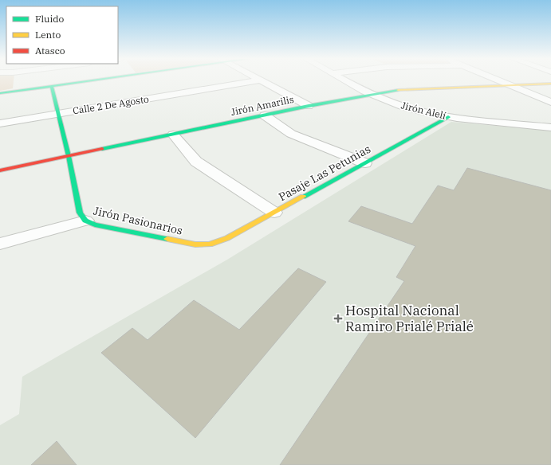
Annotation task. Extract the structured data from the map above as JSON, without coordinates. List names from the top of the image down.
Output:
{
  "streets": {
    "street": [
      "Calle 2 De Agosto",
      "Jirón Amarilis",
      "Jirón Alelí",
      "Pasaje Las Petunias",
      "Jirón Pasionarios"
    ]
  },
  "crossings": [
    ["Calle 2 De Agosto", "Jirón Pasionarios"],
    ["Jirón Amarilis", "Jirón Alelí"],
    ["Jirón Amarilis", "Jirón Pasionarios"],
    ["Jirón Alelí", "Pasaje Las Petunias"],
    ["Pasaje Las Petunias", "Jirón Pasionarios"]
  ],
  "places": {
    "health": ["Hospital Nacional Ramiro Prialé Prialé"]
  },
  "legend": ["Fluido", "Lento", "Atasco"]
}
